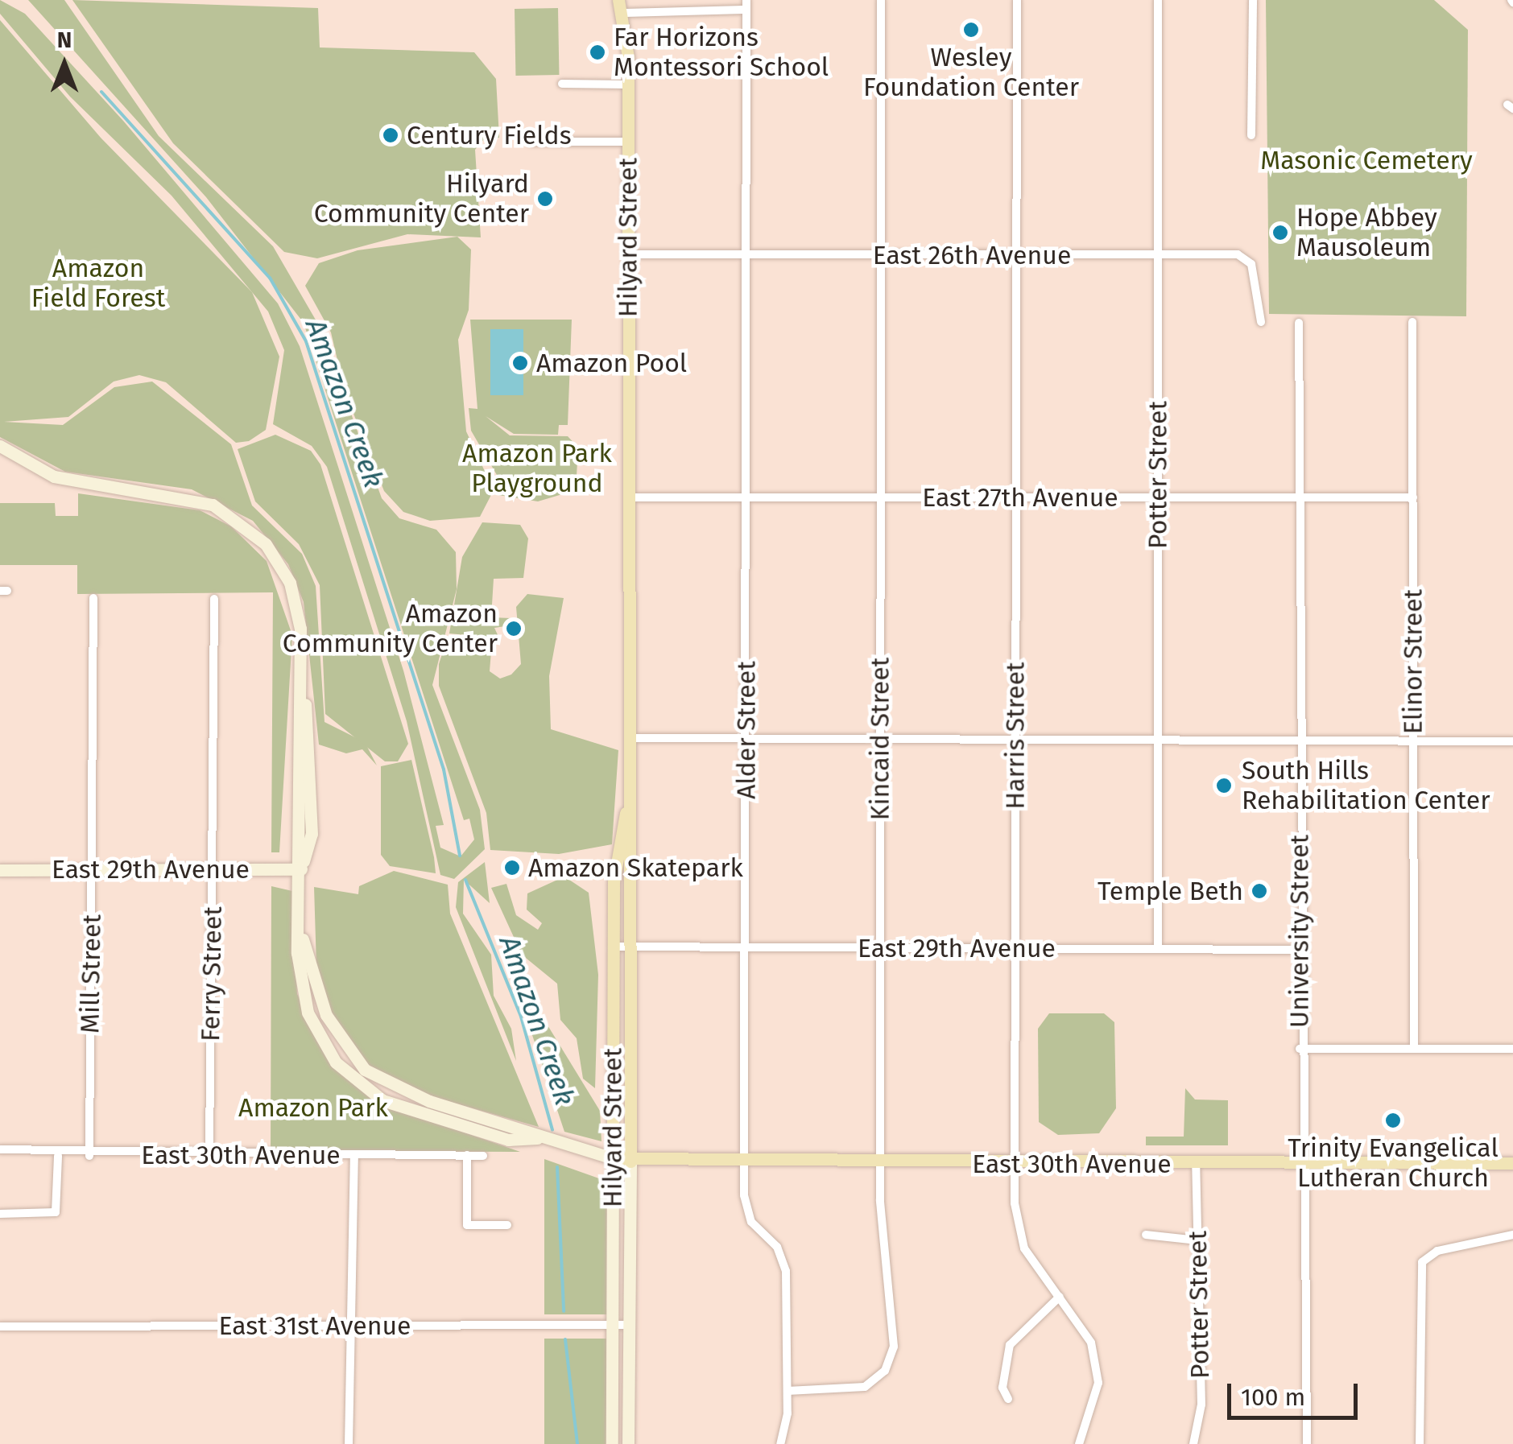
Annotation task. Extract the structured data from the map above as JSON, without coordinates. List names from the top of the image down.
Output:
{
  "streets": {
    "main road": ["Hilyard Street", "East 29th Avenue", "East 30th Avenue"],
    "street": [
      "East 26th Avenue",
      "Potter Street",
      "East 27th Avenue",
      "Elinor Street",
      "Alder Street",
      "Harris Street",
      "Kincaid Street",
      "University Street",
      "Mill Street",
      "Ferry Street",
      "East 31st Avenue"
    ]
  },
  "crossings": [
    ["Hilyard Street", "East 26th Avenue"],
    ["Hilyard Street", "East 27th Avenue"],
    ["Hilyard Street", "East 29th Avenue"],
    ["Hilyard Street", "East 30th Avenue"],
    ["Hilyard Street", "East 31st Avenue"],
    ["East 26th Avenue", "Potter Street"],
    ["East 26th Avenue", "Alder Street"],
    ["East 26th Avenue", "Harris Street"],
    ["East 26th Avenue", "Kincaid Street"],
    ["Potter Street", "East 27th Avenue"],
    ["Potter Street", "East 29th Avenue"],
    ["Potter Street", "East 30th Avenue"],
    ["East 27th Avenue", "Elinor Street"],
    ["East 27th Avenue", "Alder Street"],
    ["East 27th Avenue", "Harris Street"],
    ["East 27th Avenue", "Kincaid Street"],
    ["East 27th Avenue", "University Street"],
    ["Alder Street", "Kincaid Street"],
    ["Alder Street", "East 29th Avenue"],
    ["Alder Street", "East 30th Avenue"],
    ["Harris Street", "East 29th Avenue"],
    ["Harris Street", "East 30th Avenue"],
    ["Kincaid Street", "East 29th Avenue"],
    ["Kincaid Street", "East 30th Avenue"],
    ["East 29th Avenue", "University Street"],
    ["East 29th Avenue", "Mill Street"],
    ["East 29th Avenue", "Ferry Street"],
    ["University Street", "East 30th Avenue"],
    ["Mill Street", "East 30th Avenue"],
    ["Ferry Street", "East 30th Avenue"]
  ],
  "water": ["Amazon Creek"],
  "parks": [
    "Masonic Cemetery",
    "Amazon Field Forest",
    "Amazon Park Playground",
    "Amazon Park"
  ],
  "places": [
    "Wesley Foundation Center",
    "Far Horizons Montessori School",
    "Century Fields",
    "Hilyard Community Center",
    "Hope Abbey Mausoleum",
    "Amazon Pool",
    "Amazon Community Center",
    "South Hills Rehabilitation Center",
    "Amazon Skatepark",
    "Temple Beth",
    "Trinity Evangelical Lutheran Church"
  ],
  "scale_bar": "100 m",
  "north": "top"
}
